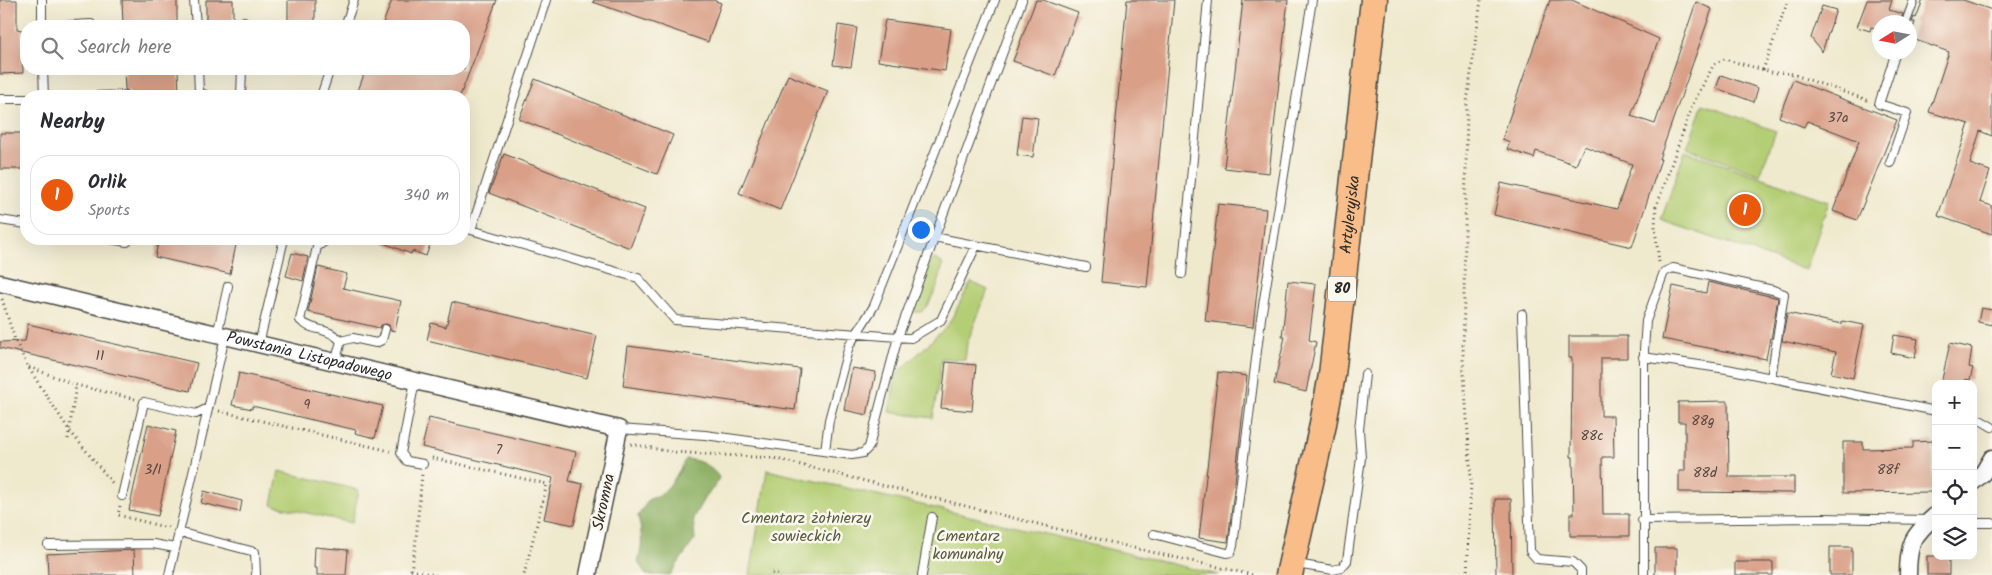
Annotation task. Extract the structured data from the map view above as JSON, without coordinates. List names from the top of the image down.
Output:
{
  "streets": {
    "main road": ["Artyleryjska", "80"],
    "street": ["Powstania Listopadowego", "Skromna"]
  },
  "crossings": [
    ["Powstania Listopadowego", "Skromna"]
  ],
  "parks": ["Cmentarz żołnierzy sowieckich", "Cmentarz komunalny"],
  "house_numbers": [
    "37a",
    "11",
    "9",
    "88g",
    "88c",
    "7",
    "3/I",
    "88f",
    "88d"
  ],
  "north": "left",
  "page": {
    "search": "Search here",
    "heading": "Nearby",
    "list": [
      {
        "mark": "1",
        "name": "Orlik",
        "note": "Sports",
        "value": "340 m"
      }
    ],
    "pins": "1",
    "map_buttons": ["+", "−"]
  }
}
